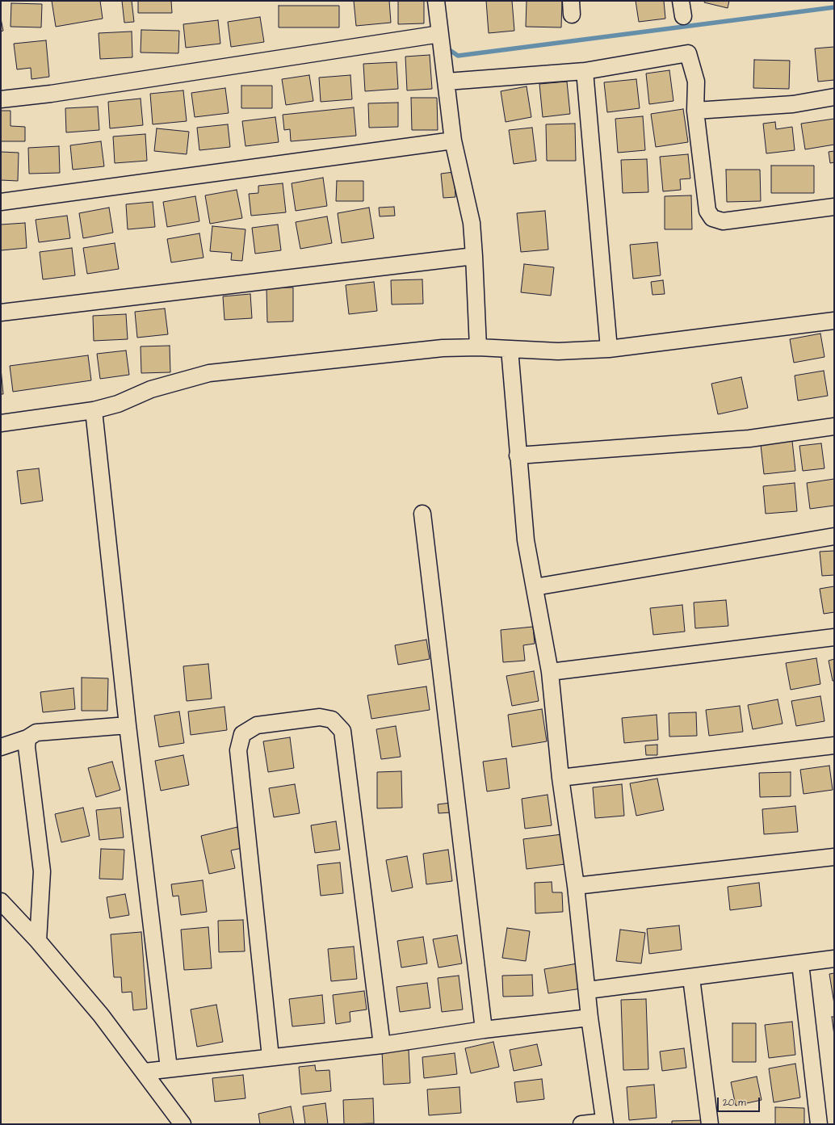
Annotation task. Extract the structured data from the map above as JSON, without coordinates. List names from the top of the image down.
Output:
{
  "scale_bar": "20 m"
}
